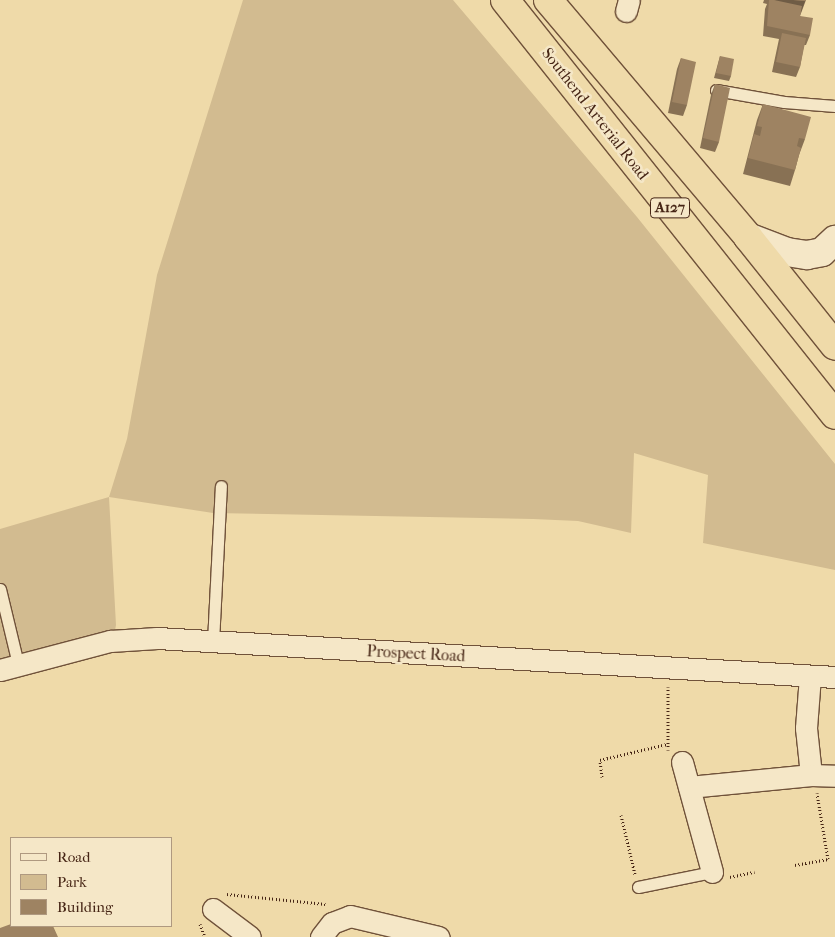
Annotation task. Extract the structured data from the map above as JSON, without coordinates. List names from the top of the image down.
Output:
{
  "streets": {
    "highway": ["Southend Arterial Road", "A127"],
    "street": ["Prospect Road"]
  },
  "legend": ["Road", "Park", "Building"]
}
